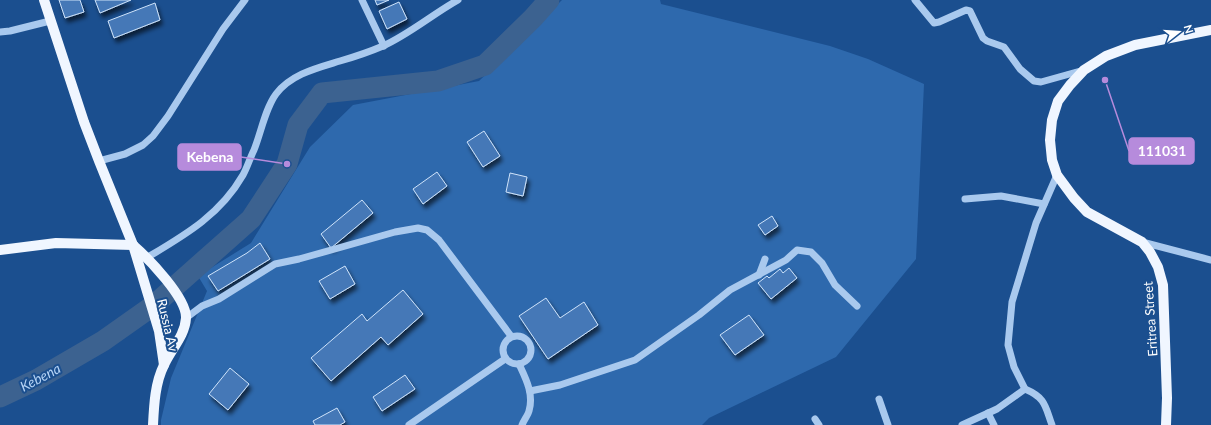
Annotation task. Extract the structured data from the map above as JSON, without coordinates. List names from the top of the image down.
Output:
{
  "streets": {
    "main road": ["Eritrea Street", "Russia Av"]
  },
  "water": ["Kebena"],
  "places": ["111031", "Kebena"],
  "north": "right"
}
